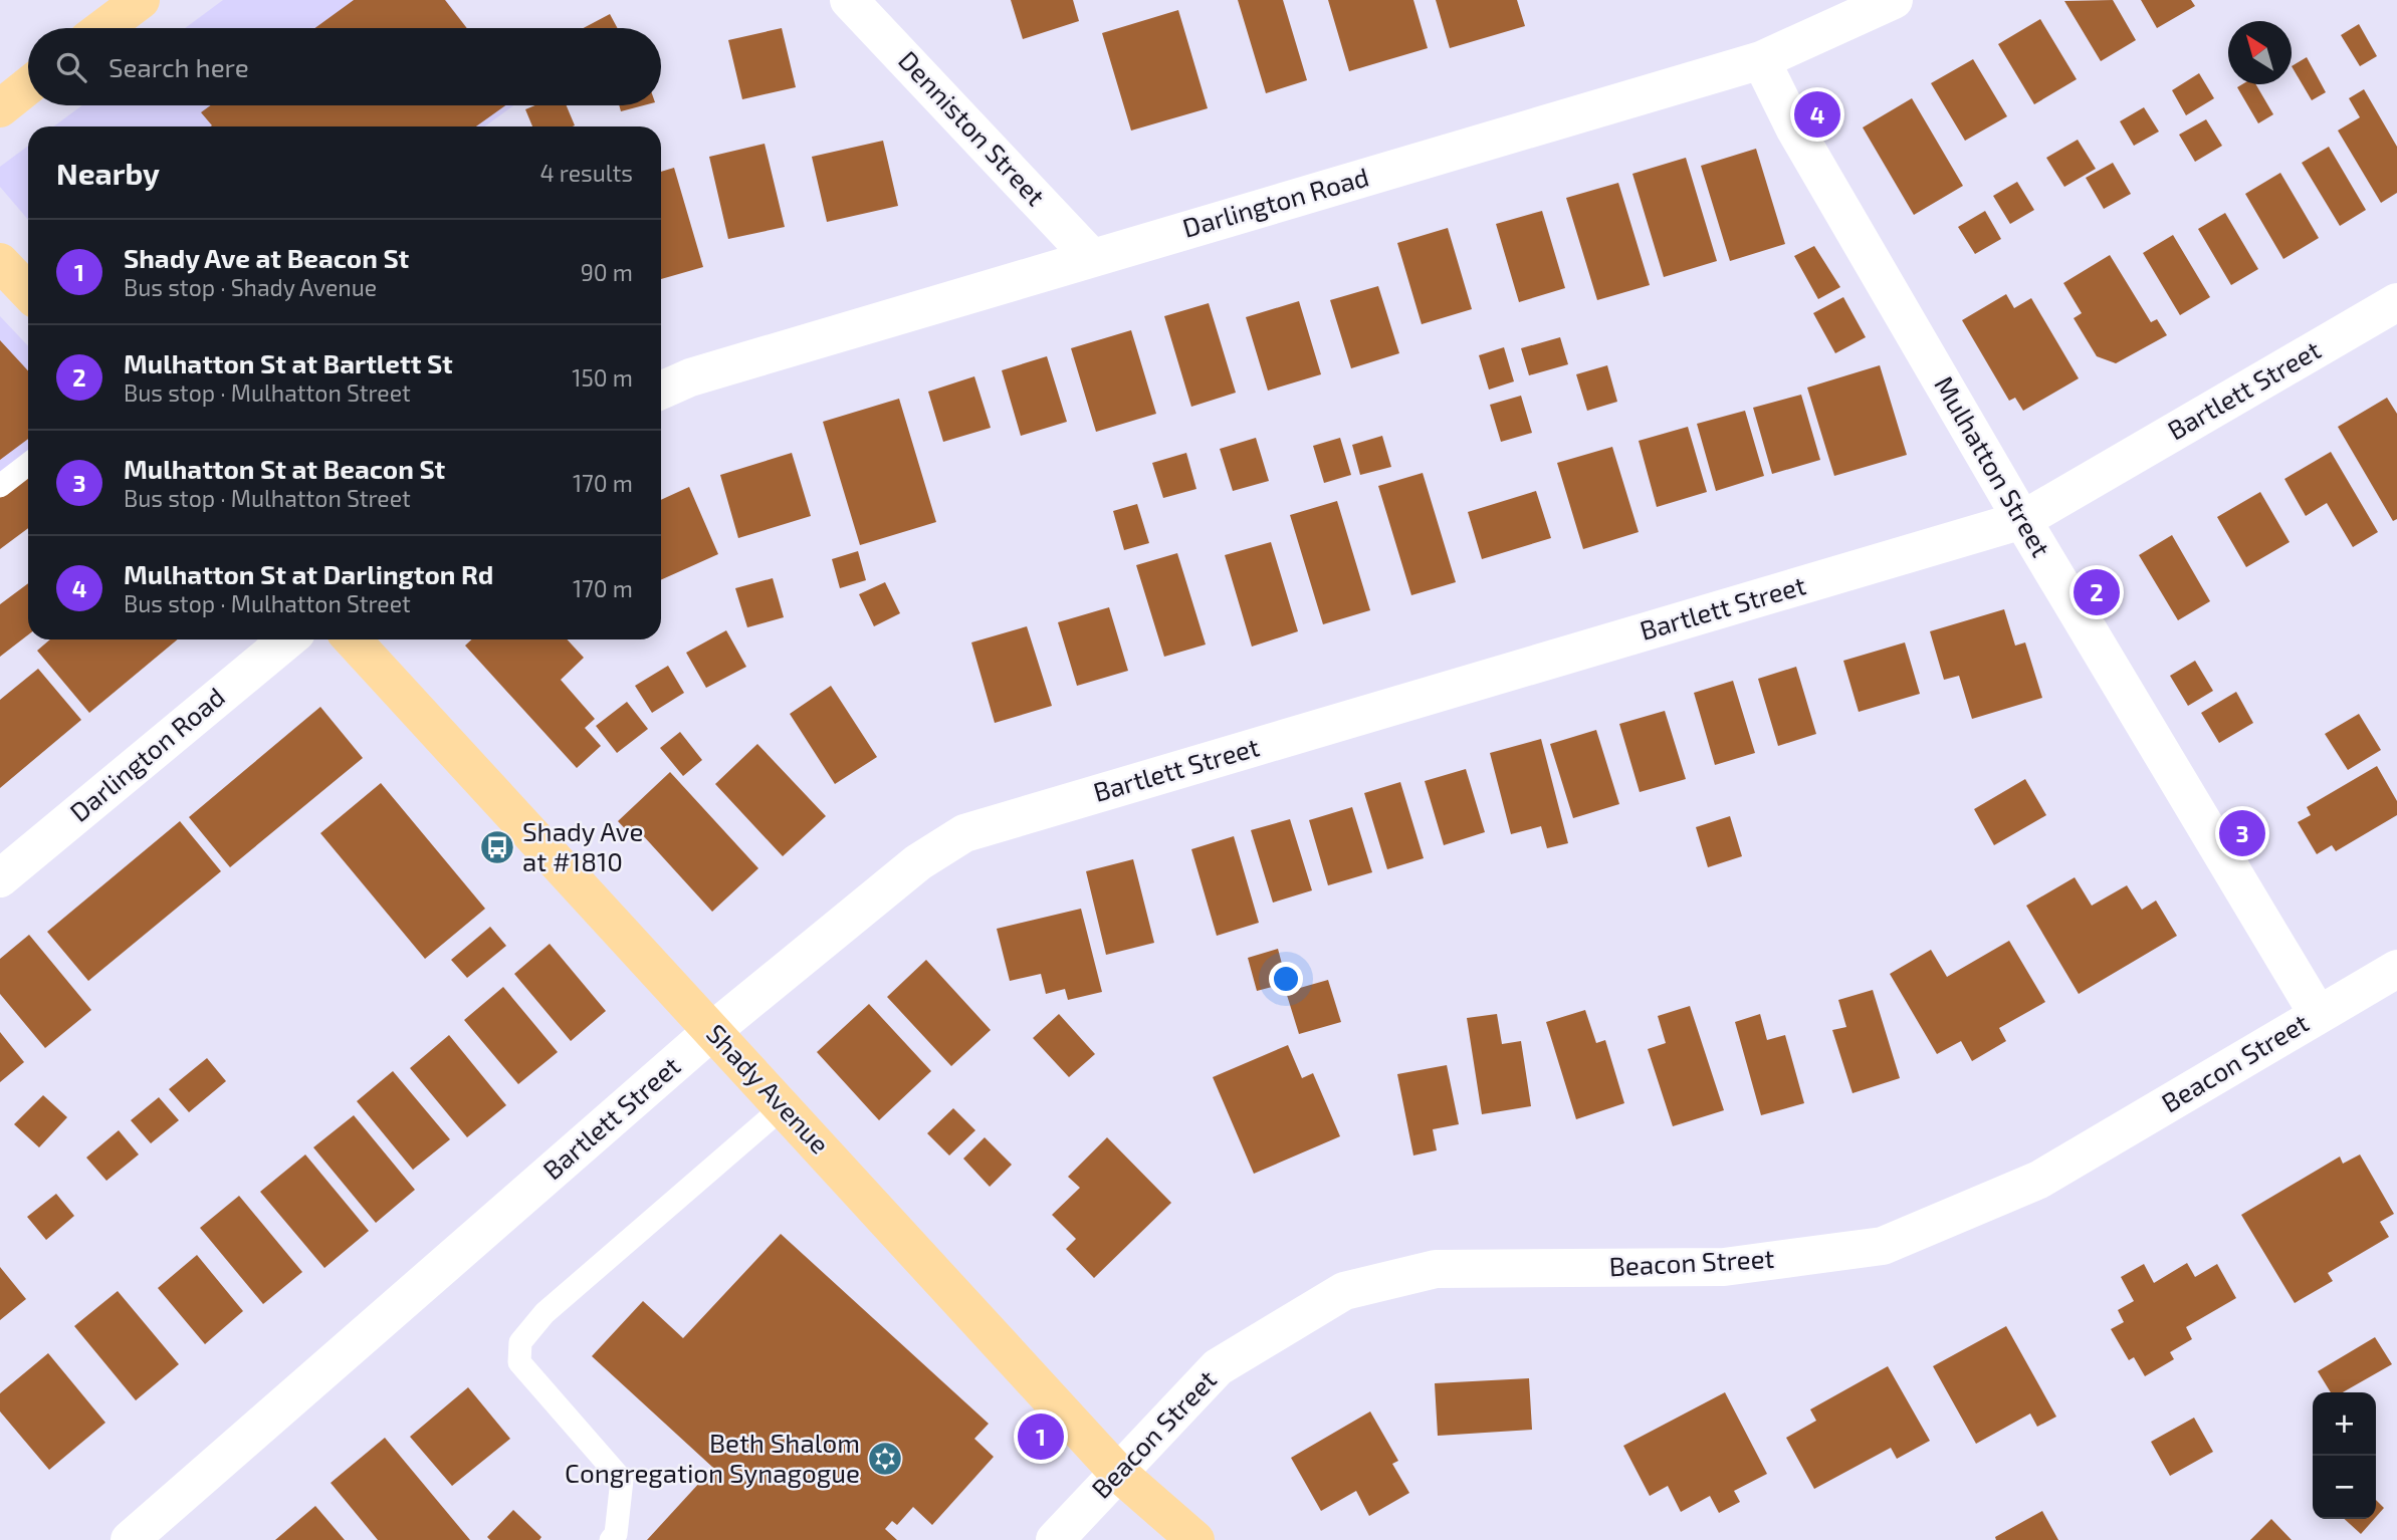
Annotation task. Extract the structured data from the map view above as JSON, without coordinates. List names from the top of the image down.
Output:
{
  "streets": {
    "main road": ["Shady Avenue"],
    "street": [
      "Denniston Street",
      "Darlington Road",
      "Bartlett Street",
      "Mulhatton Street",
      "Beacon Street"
    ]
  },
  "crossings": [
    ["Denniston Street", "Darlington Road"],
    ["Darlington Road", "Mulhatton Street"],
    ["Bartlett Street", "Mulhatton Street"],
    ["Bartlett Street", "Shady Avenue"],
    ["Mulhatton Street", "Beacon Street"],
    ["Beacon Street", "Shady Avenue"]
  ],
  "places": {
    "bus stop": ["Shady Ave at #1810"],
    "synagogue": ["Beth Shalom Congregation Synagogue"]
  },
  "north": "top left",
  "page": {
    "search": "Search here",
    "pins": [
      "4",
      "2",
      "3",
      "1"
    ],
    "heading": ["Nearby", "4 results"],
    "list": [
      {
        "mark": "1",
        "name": "Shady Ave at Beacon St",
        "note": "Bus stop · Shady Avenue",
        "value": "90 m"
      },
      {
        "mark": "2",
        "name": "Mulhatton St at Bartlett St",
        "note": "Bus stop · Mulhatton Street",
        "value": "150 m"
      },
      {
        "mark": "3",
        "name": "Mulhatton St at Beacon St",
        "note": "Bus stop · Mulhatton Street",
        "value": "170 m"
      },
      {
        "mark": "4",
        "name": "Mulhatton St at Darlington Rd",
        "note": "Bus stop · Mulhatton Street",
        "value": "170 m"
      }
    ],
    "map_buttons": ["+", "−"]
  }
}
